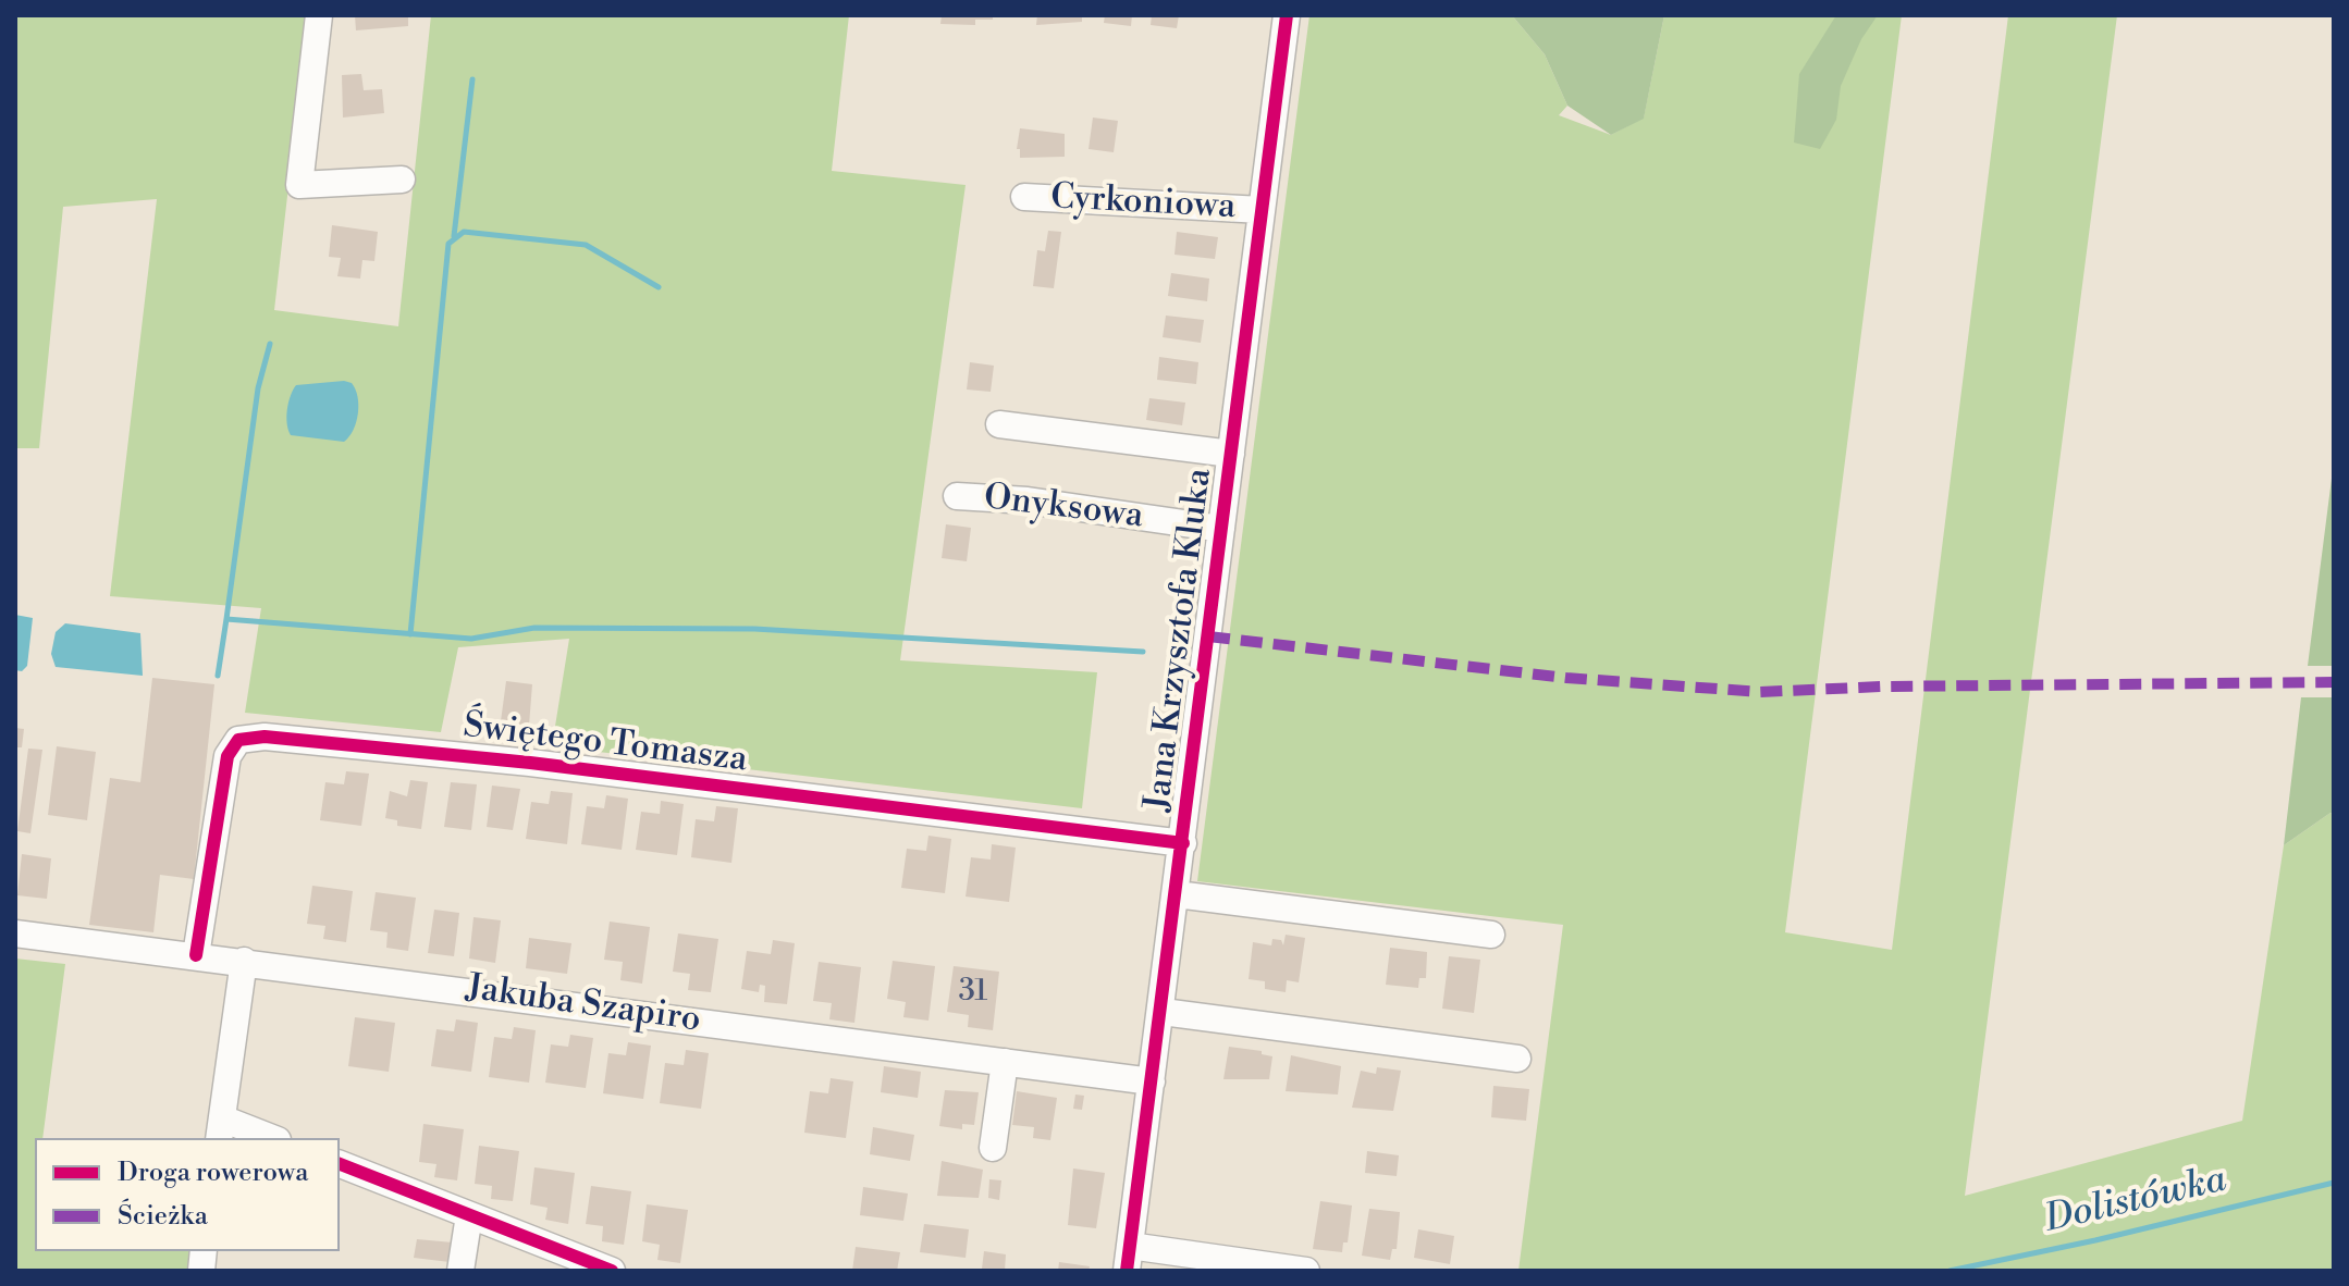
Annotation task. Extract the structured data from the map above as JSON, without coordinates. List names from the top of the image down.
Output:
{
  "streets": {
    "street": [
      "Cyrkoniowa",
      "Onyksowa",
      "Jana Krzysztofa Kluka",
      "Świętego Tomasza",
      "Jakuba Szapiro"
    ]
  },
  "crossings": [
    ["Cyrkoniowa", "Jana Krzysztofa Kluka"],
    ["Onyksowa", "Jana Krzysztofa Kluka"],
    ["Jana Krzysztofa Kluka", "Świętego Tomasza"],
    ["Jana Krzysztofa Kluka", "Jakuba Szapiro"],
    ["Świętego Tomasza", "Jakuba Szapiro"]
  ],
  "water": ["Dolistówka"],
  "house_numbers": ["31"],
  "legend": ["Droga rowerowa", "Ścieżka"]
}
